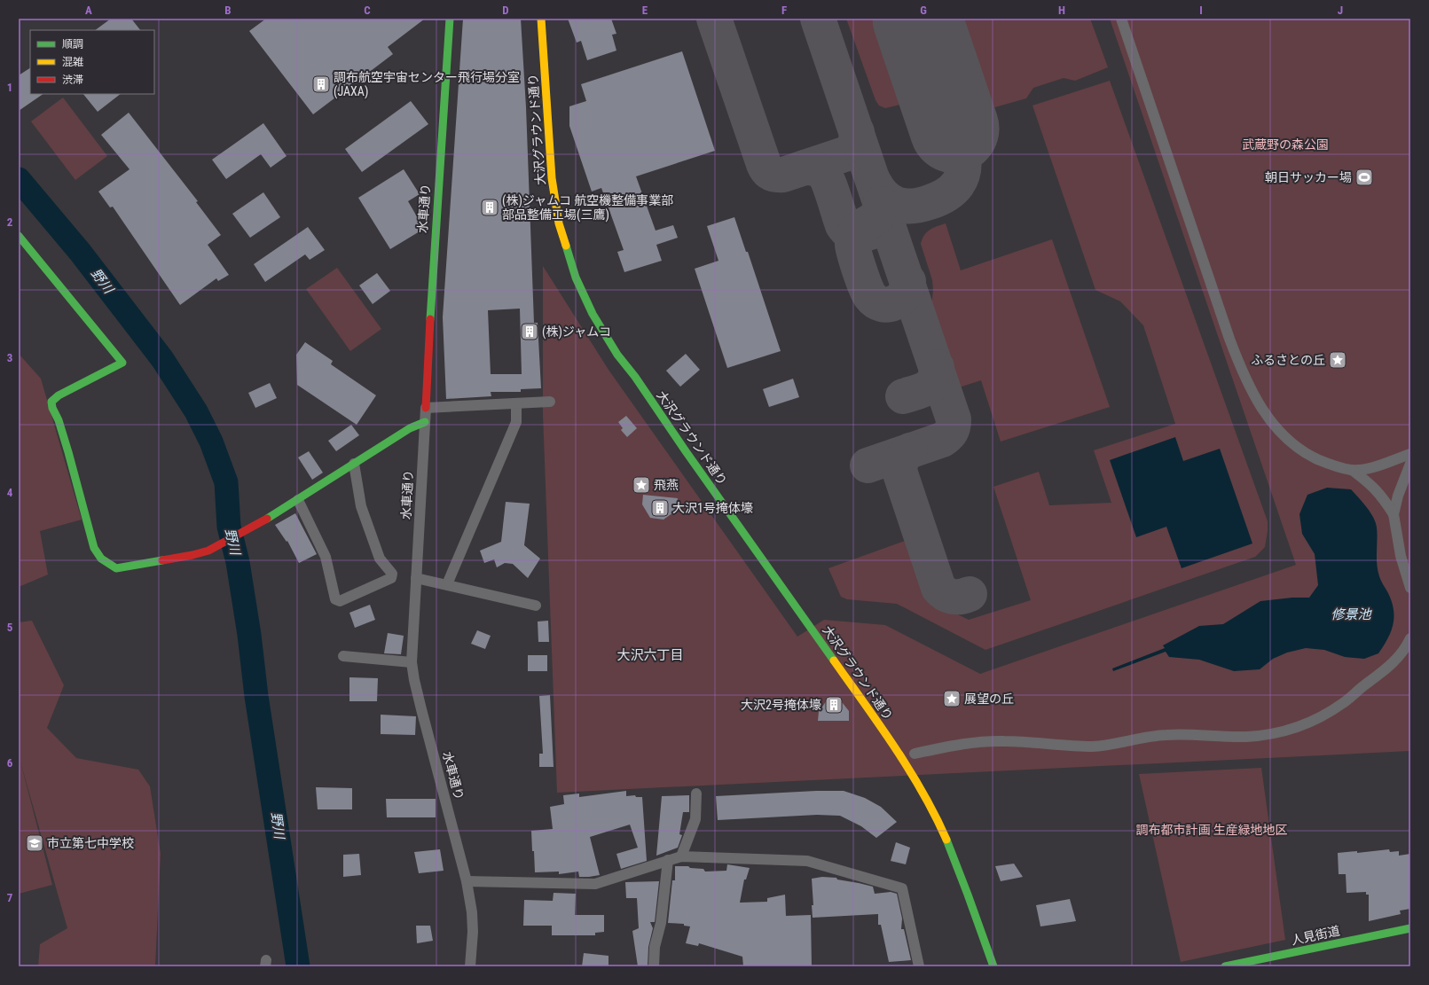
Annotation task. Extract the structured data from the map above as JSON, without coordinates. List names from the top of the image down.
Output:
{
  "streets": {
    "street": ["大沢グラウンド通り", "水車通り", "人見街道"]
  },
  "districts": ["大沢六丁目"],
  "water": ["野川", "修景池"],
  "parks": ["武蔵野の森公園", "調布都市計画 生産緑地地区"],
  "places": {
    "building": [
      "調布航空宇宙センター飛行場分室 (JAXA)",
      "(株)ジャムコ 航空機整備事業部 部品整備工場(三鷹)",
      "(株)ジャムコ",
      "大沢1号掩体壕",
      "大沢2号掩体壕"
    ],
    "sports": ["朝日サッカー場"],
    "place": ["ふるさとの丘", "飛燕", "展望の丘"],
    "school or university": ["市立第七中学校"]
  },
  "legend": ["順調", "混雑", "渋滞"],
  "grid": {
    "columns": [
      "A",
      "B",
      "C",
      "D",
      "E",
      "F",
      "G",
      "H",
      "I",
      "J"
    ],
    "rows": [
      "1",
      "2",
      "3",
      "4",
      "5",
      "6",
      "7"
    ]
  }
}
